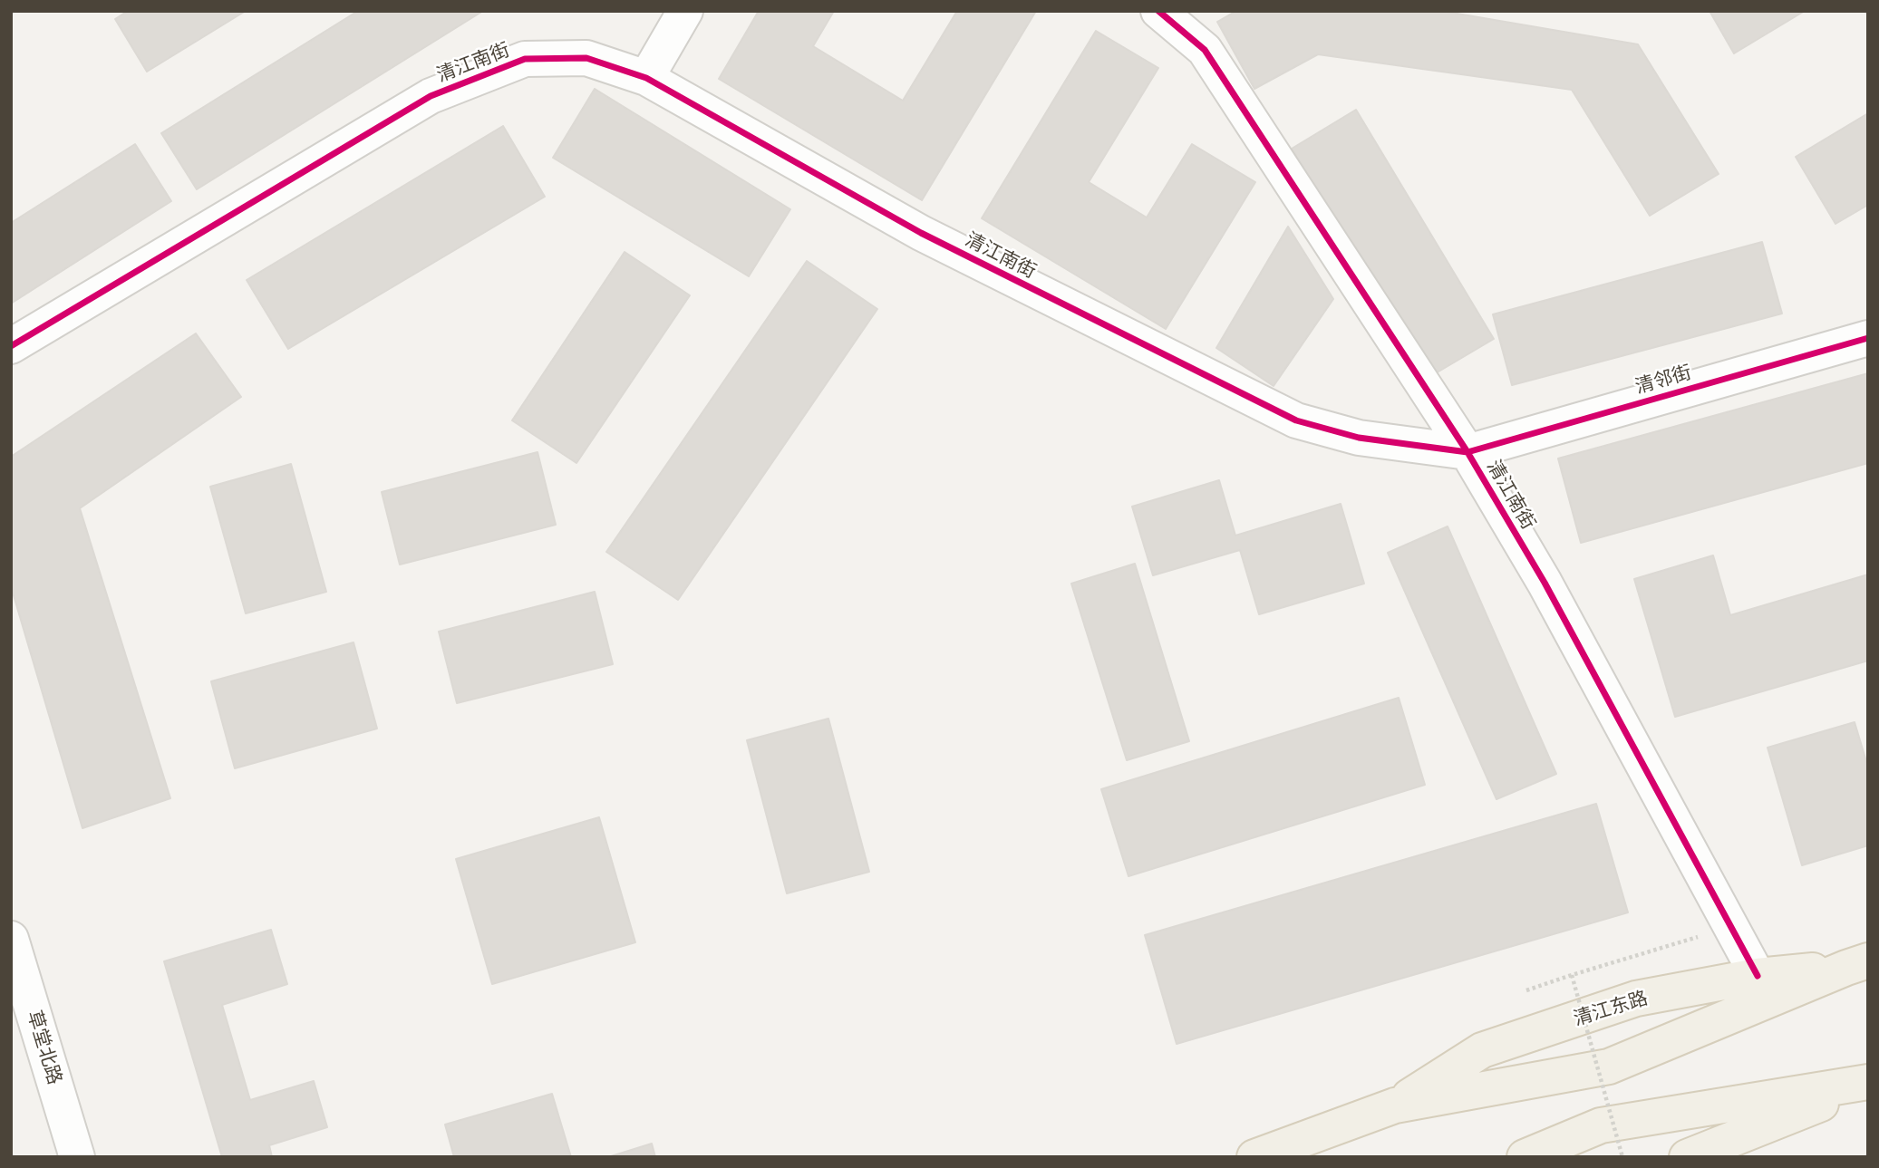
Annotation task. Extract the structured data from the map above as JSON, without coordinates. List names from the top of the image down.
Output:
{
  "streets": {
    "main road": ["清江东路"],
    "street": ["清江南街", "清邻街", "草堂北路"]
  },
  "crossings": [
    ["清江南街", "清邻街"],
    ["清江南街", "清江东路"]
  ]
}
